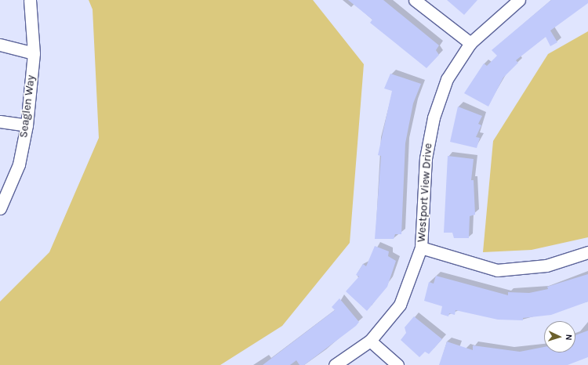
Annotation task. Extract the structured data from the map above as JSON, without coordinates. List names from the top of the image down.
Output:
{
  "streets": {
    "street": ["Seaglen Way", "Westport View Drive"]
  },
  "north": "right"
}
